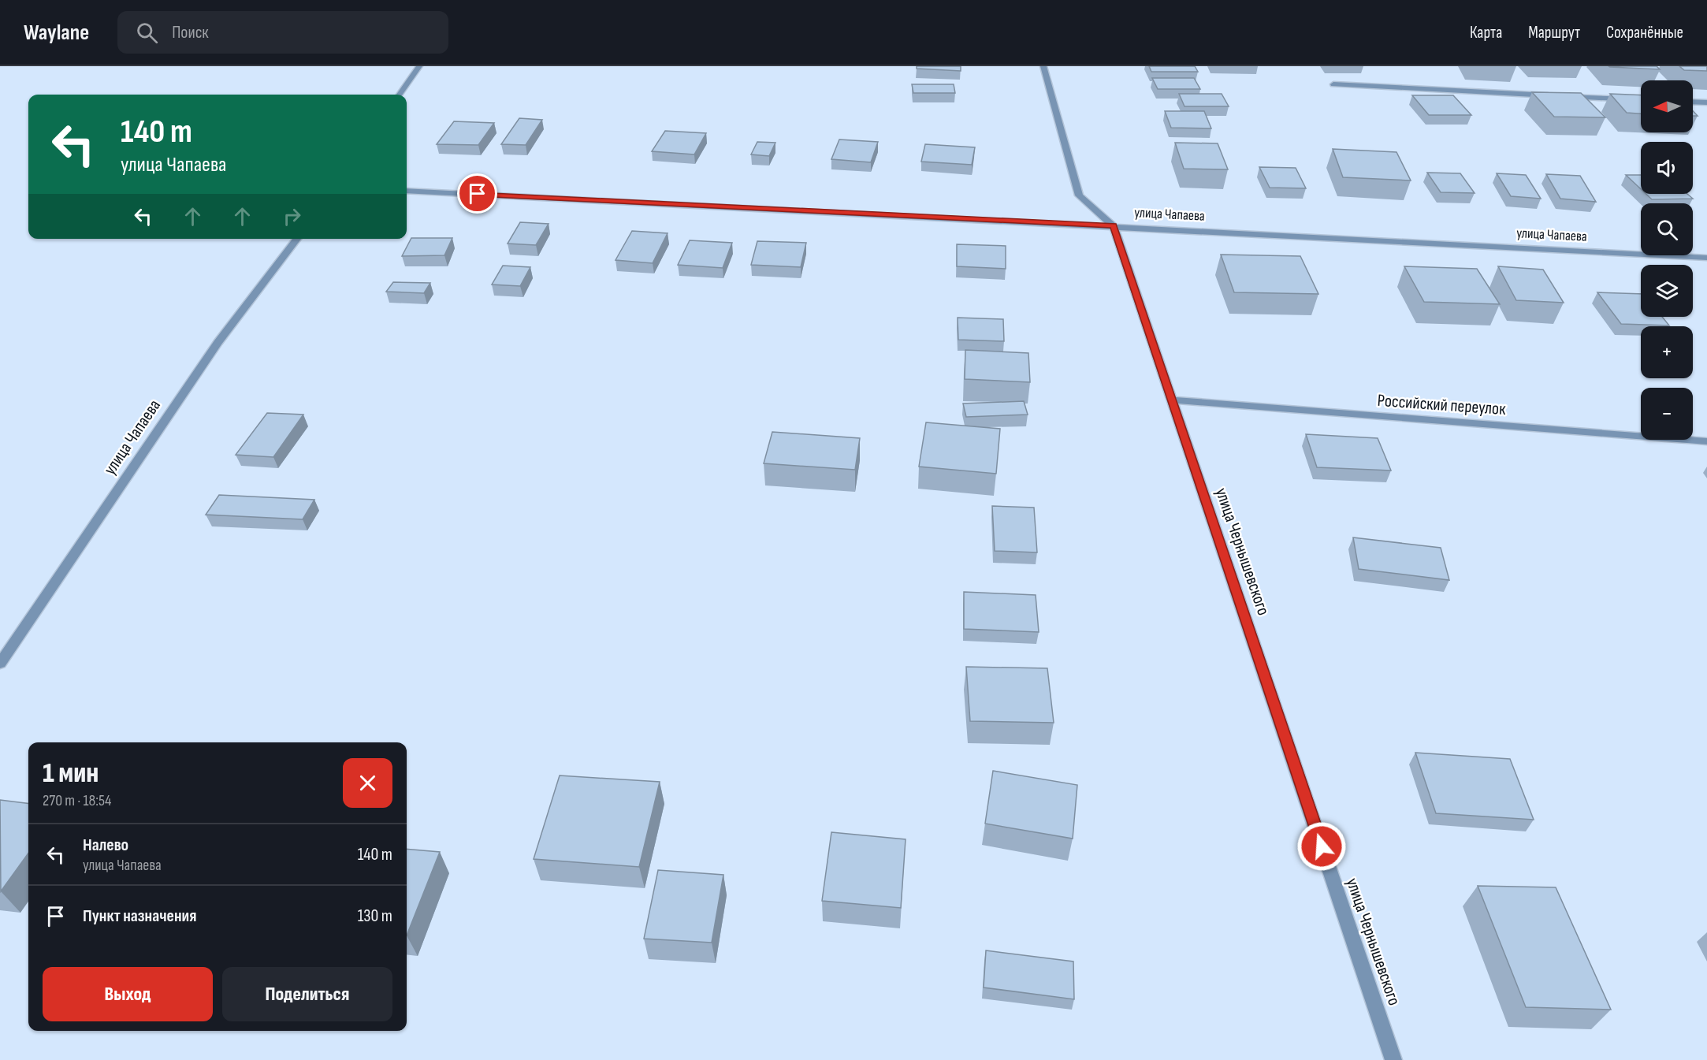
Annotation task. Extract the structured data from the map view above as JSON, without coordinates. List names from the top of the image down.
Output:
{
  "streets": {
    "street": ["улица Чапаева", "Российский переулок", "улица Чернышевского"]
  },
  "crossings": [
    ["улица Чапаева", "улица Чернышевского"],
    ["Российский переулок", "улица Чернышевского"]
  ],
  "north": "left",
  "page": {
    "header": "Waylane",
    "search": "Поиск",
    "nav": ["Карта", "Маршрут", "Сохранённые"],
    "map_buttons": ["+", "−"],
    "turn": ["140 m", "улица Чапаева"],
    "heading": ["1 мин", "270 m · 18:54"],
    "list": [
      {
        "name": "Налево",
        "note": "улица Чапаева",
        "value": "140 m"
      },
      {
        "name": "Пункт назначения",
        "value": "130 m"
      }
    ],
    "buttons": ["Выход", "Поделиться"]
  }
}
